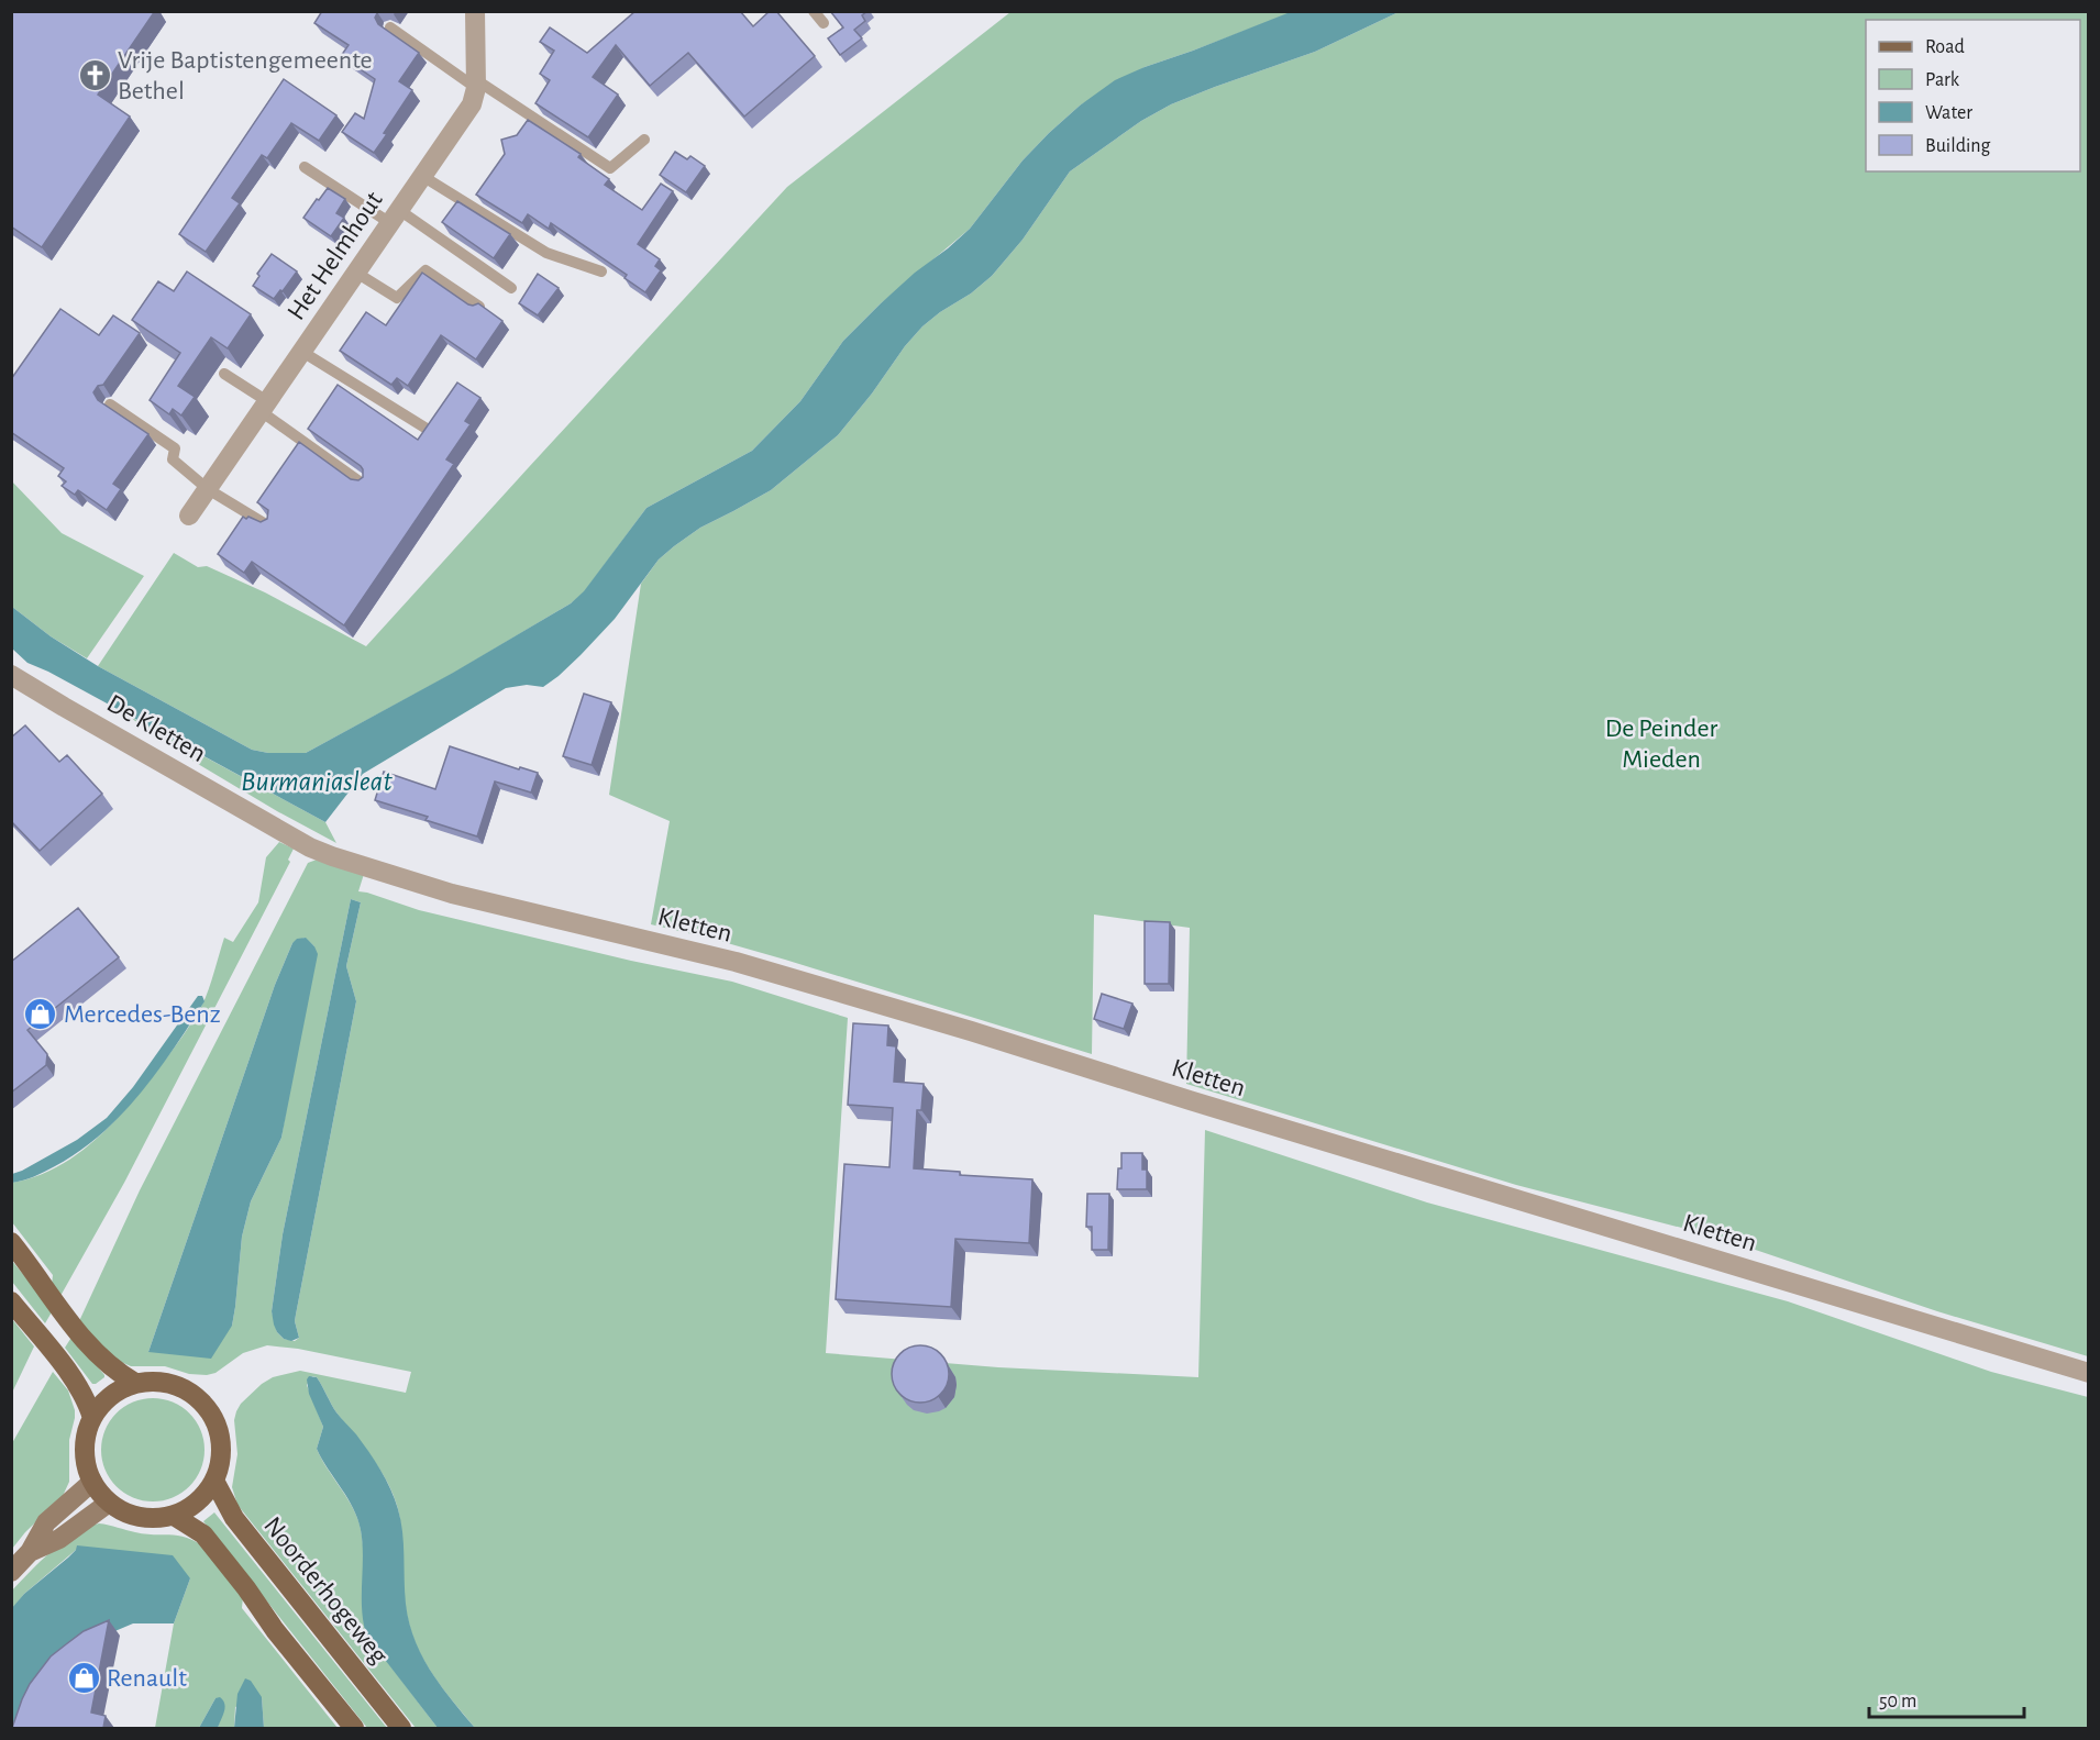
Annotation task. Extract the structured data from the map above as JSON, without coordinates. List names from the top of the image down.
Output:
{
  "streets": {
    "main road": ["Noorderhogeweg"],
    "street": ["Het Helmhout", "De Kletten", "Kletten"]
  },
  "crossings": [
    ["De Kletten", "Kletten"]
  ],
  "water": ["Burmaniasleat"],
  "parks": ["De Peinder Mieden"],
  "places": {
    "church": ["Vrije Baptistengemeente Bethel"],
    "shop": ["Mercedes-Benz", "Renault"]
  },
  "legend": [
    "Road",
    "Park",
    "Water",
    "Building"
  ],
  "scale_bar": "50 m"
}
